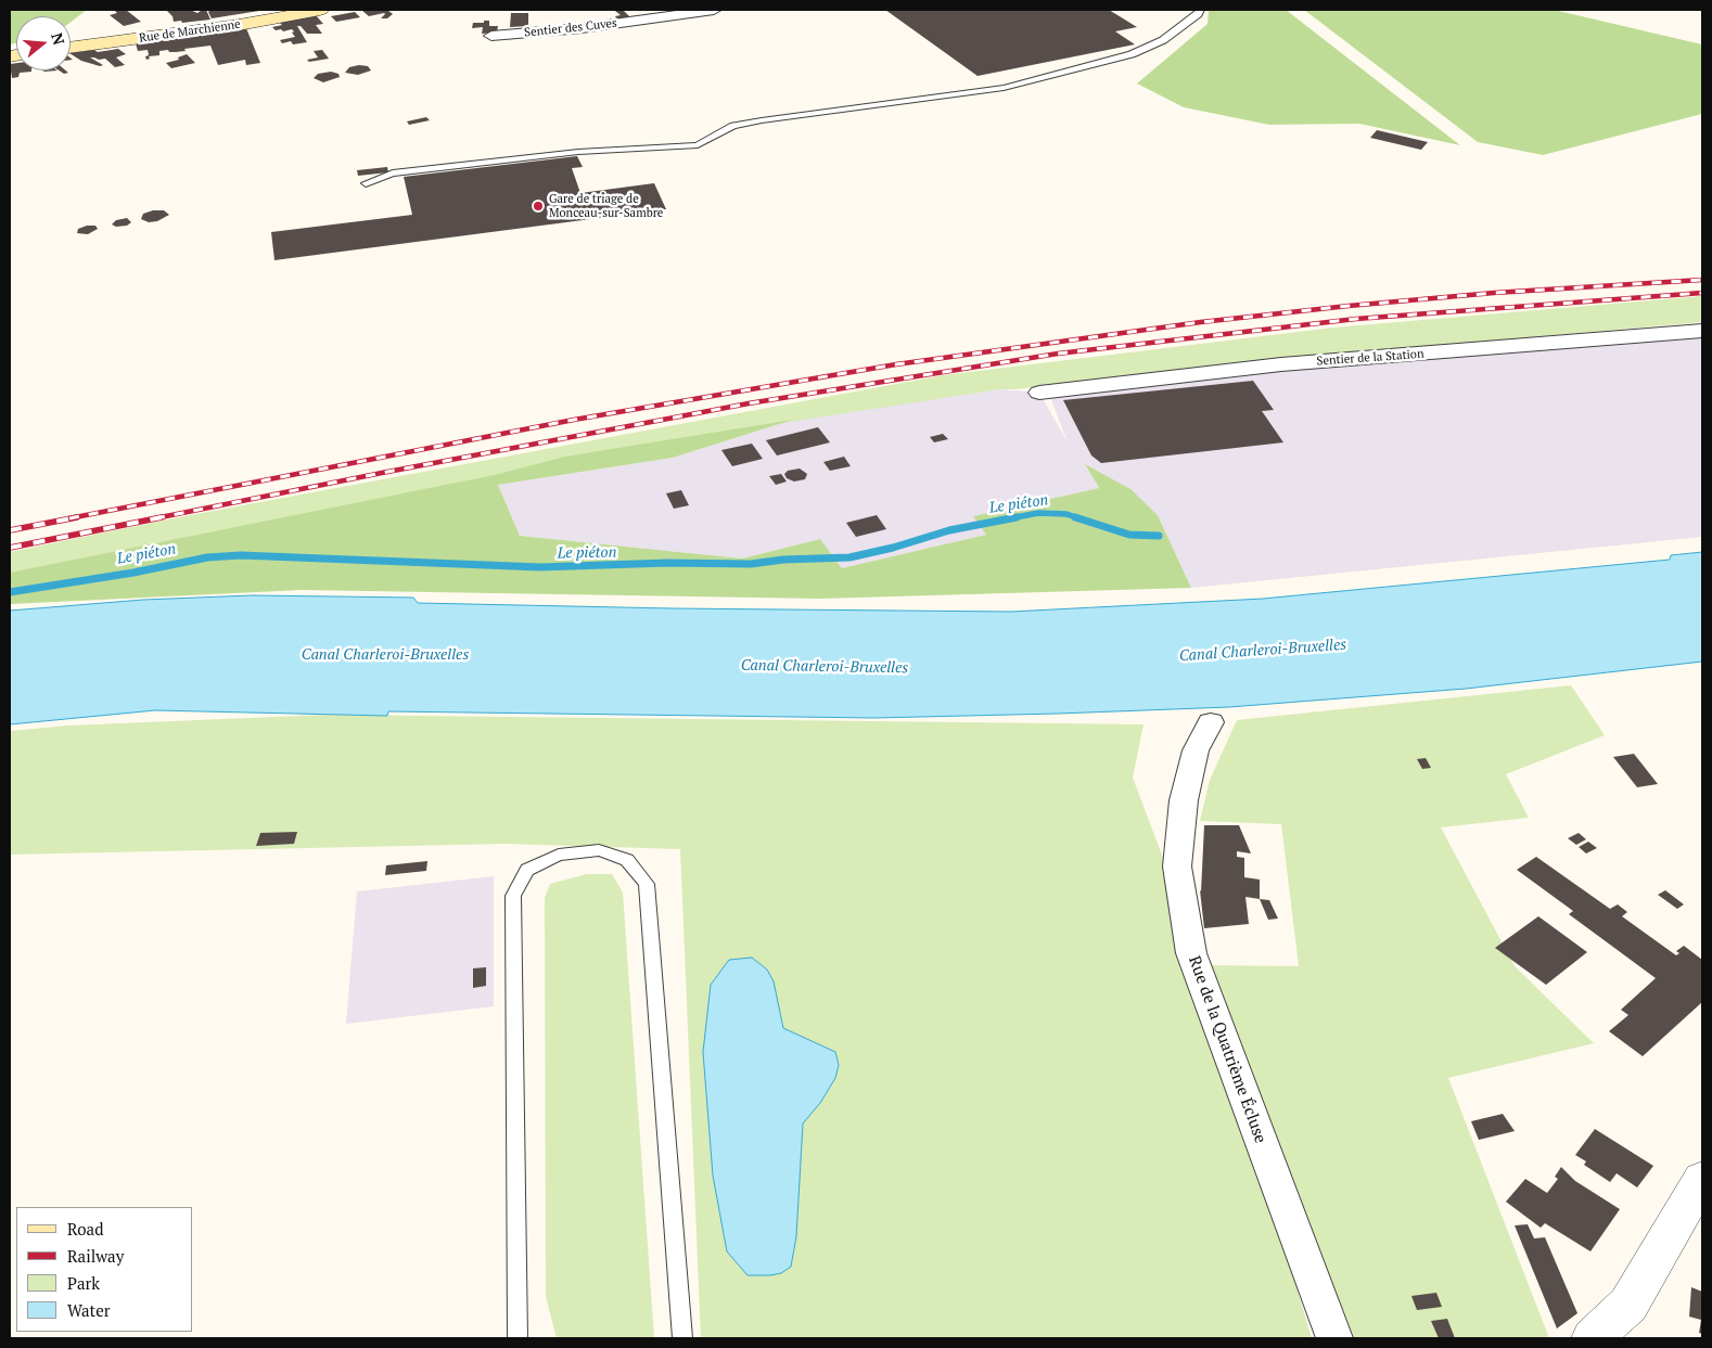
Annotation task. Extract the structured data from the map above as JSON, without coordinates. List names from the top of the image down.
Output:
{
  "streets": {
    "main road": ["Rue de Marchienne"],
    "street": ["Sentier des Cuves", "Sentier de la Station", "Rue de la Quatrième Écluse"]
  },
  "water": ["Le piéton", "Canal Charleroi-Bruxelles"],
  "places": ["Gare de triage de Monceau-sur-Sambre"],
  "legend": [
    "Road",
    "Railway",
    "Park",
    "Water"
  ],
  "north": "right"
}
